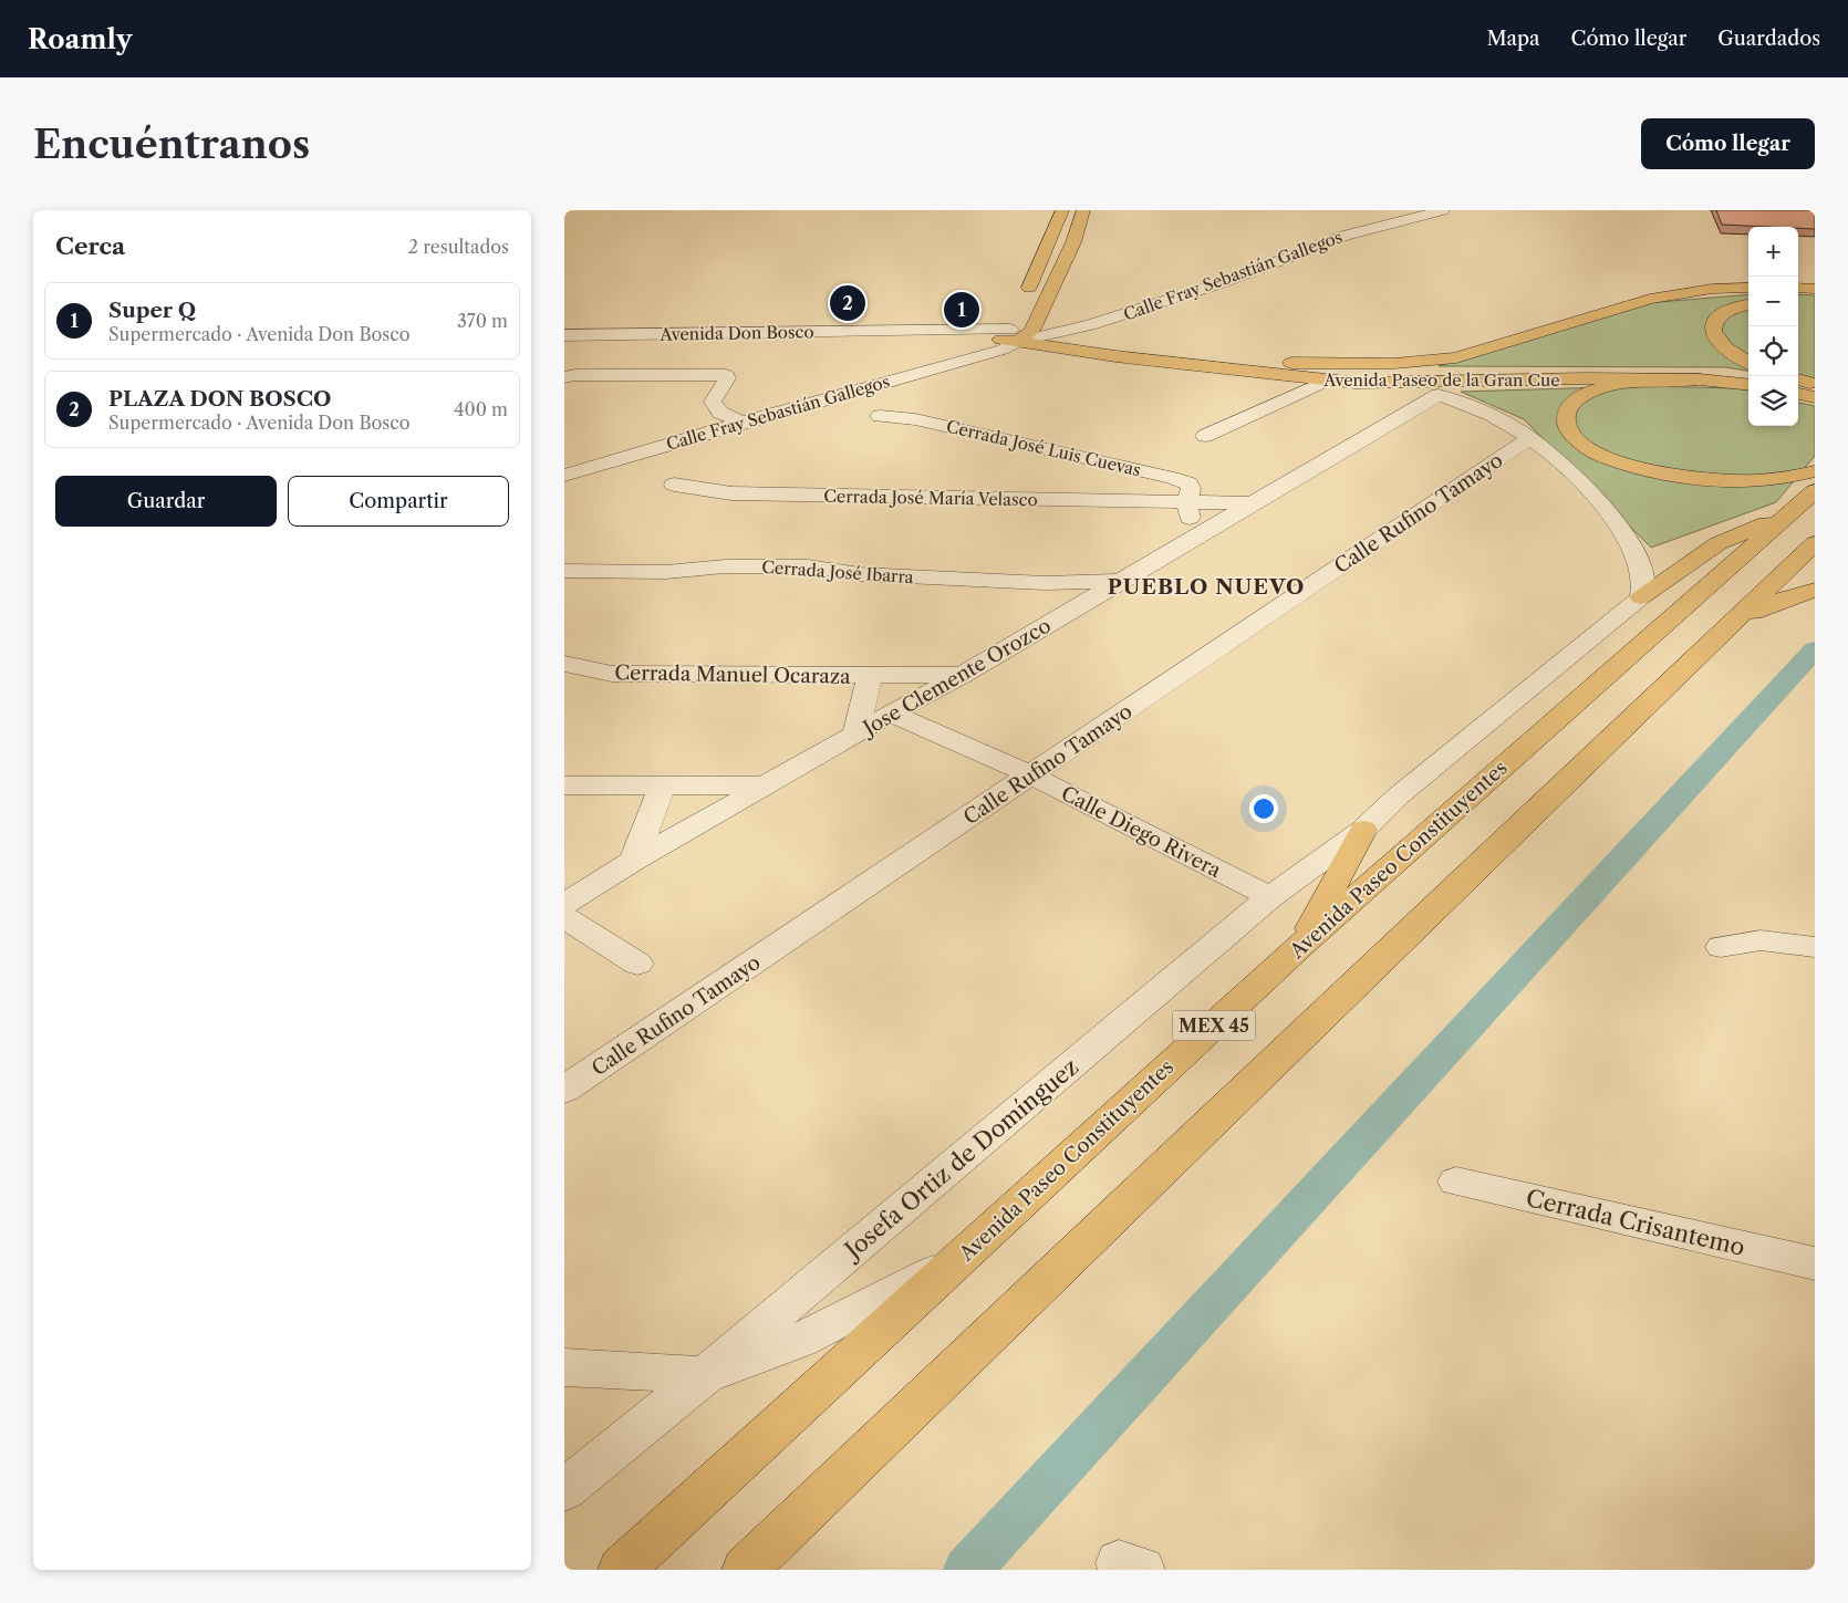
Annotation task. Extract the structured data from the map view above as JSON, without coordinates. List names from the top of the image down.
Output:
{
  "streets": {
    "main road": ["Avenida Paseo de la Gran Cue", "Avenida Paseo Constituyentes", "MEX 45"],
    "street": [
      "Calle Fray Sebastián Gallegos",
      "Avenida Don Bosco",
      "Cerrada José Luis Cuevas",
      "Cerrada José María Velasco",
      "Calle Rufino Tamayo",
      "Cerrada José Ibarra",
      "Cerrada Manuel Ocaraza",
      "Jose Clemente Orozco",
      "Calle Diego Rivera",
      "Josefa Ortiz de Domínguez",
      "Cerrada Crisantemo"
    ]
  },
  "crossings": [
    ["Calle Fray Sebastián Gallegos", "Avenida Don Bosco"],
    ["Calle Fray Sebastián Gallegos", "Avenida Paseo de la Gran Cue"],
    ["Avenida Don Bosco", "Avenida Paseo de la Gran Cue"],
    ["Cerrada José Luis Cuevas", "Cerrada José María Velasco"],
    ["Cerrada José María Velasco", "Jose Clemente Orozco"],
    ["Calle Rufino Tamayo", "Calle Diego Rivera"],
    ["Cerrada José Ibarra", "Jose Clemente Orozco"],
    ["Cerrada Manuel Ocaraza", "Jose Clemente Orozco"],
    ["Jose Clemente Orozco", "Calle Diego Rivera"],
    ["Calle Diego Rivera", "Josefa Ortiz de Domínguez"]
  ],
  "districts": ["PUEBLO NUEVO"],
  "page": {
    "header": "Roamly",
    "nav": ["Mapa", "Cómo llegar", "Guardados"],
    "buttons": [
      "Cómo llegar",
      ["Guardar", "Compartir"]
    ],
    "title": "Encuéntranos",
    "heading": ["Cerca", "2 resultados"],
    "map_buttons": ["+", "−"],
    "list": [
      {
        "mark": "1",
        "name": "Super Q",
        "note": "Supermercado · Avenida Don Bosco",
        "value": "370 m"
      },
      {
        "mark": "2",
        "name": "PLAZA DON BOSCO",
        "note": "Supermercado · Avenida Don Bosco",
        "value": "400 m"
      }
    ],
    "pins": ["2", "1"]
  }
}
